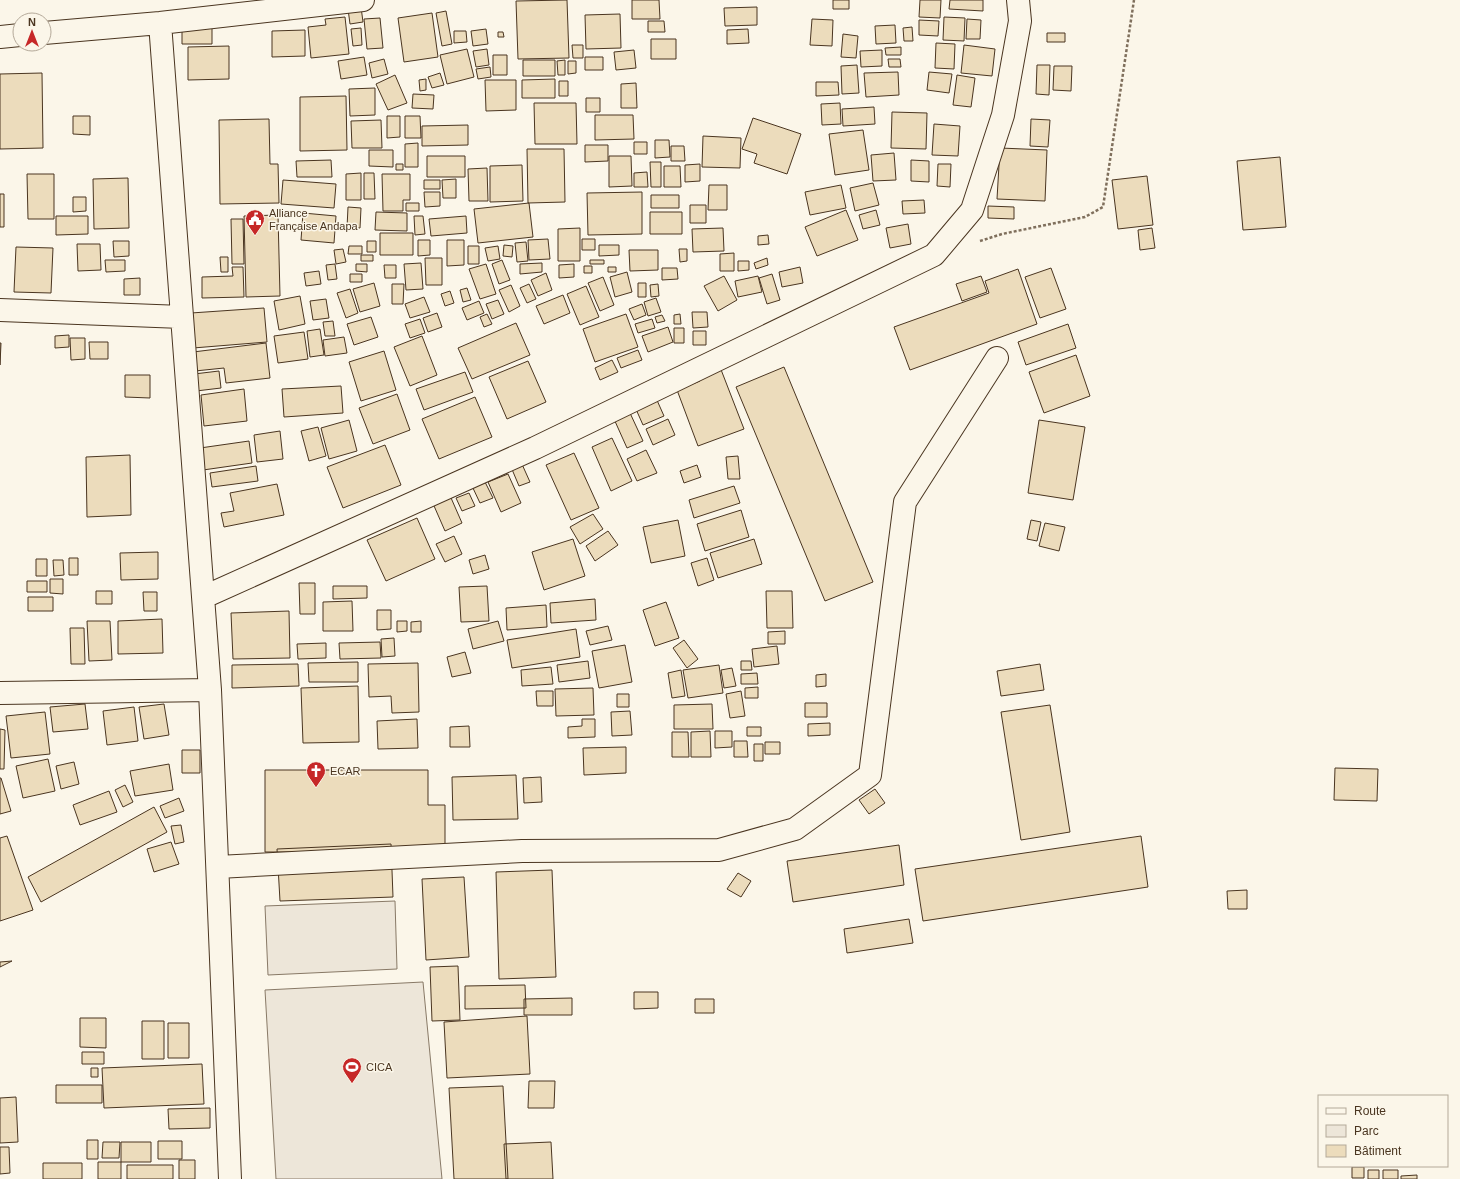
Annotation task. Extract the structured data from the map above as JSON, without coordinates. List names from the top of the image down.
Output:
{
  "places": {
    "public building": ["Alliance Française Andapa"],
    "church": ["ECAR"],
    "sports": ["CICA"]
  },
  "legend": ["Route", "Parc", "Bâtiment"],
  "north": "top"
}
